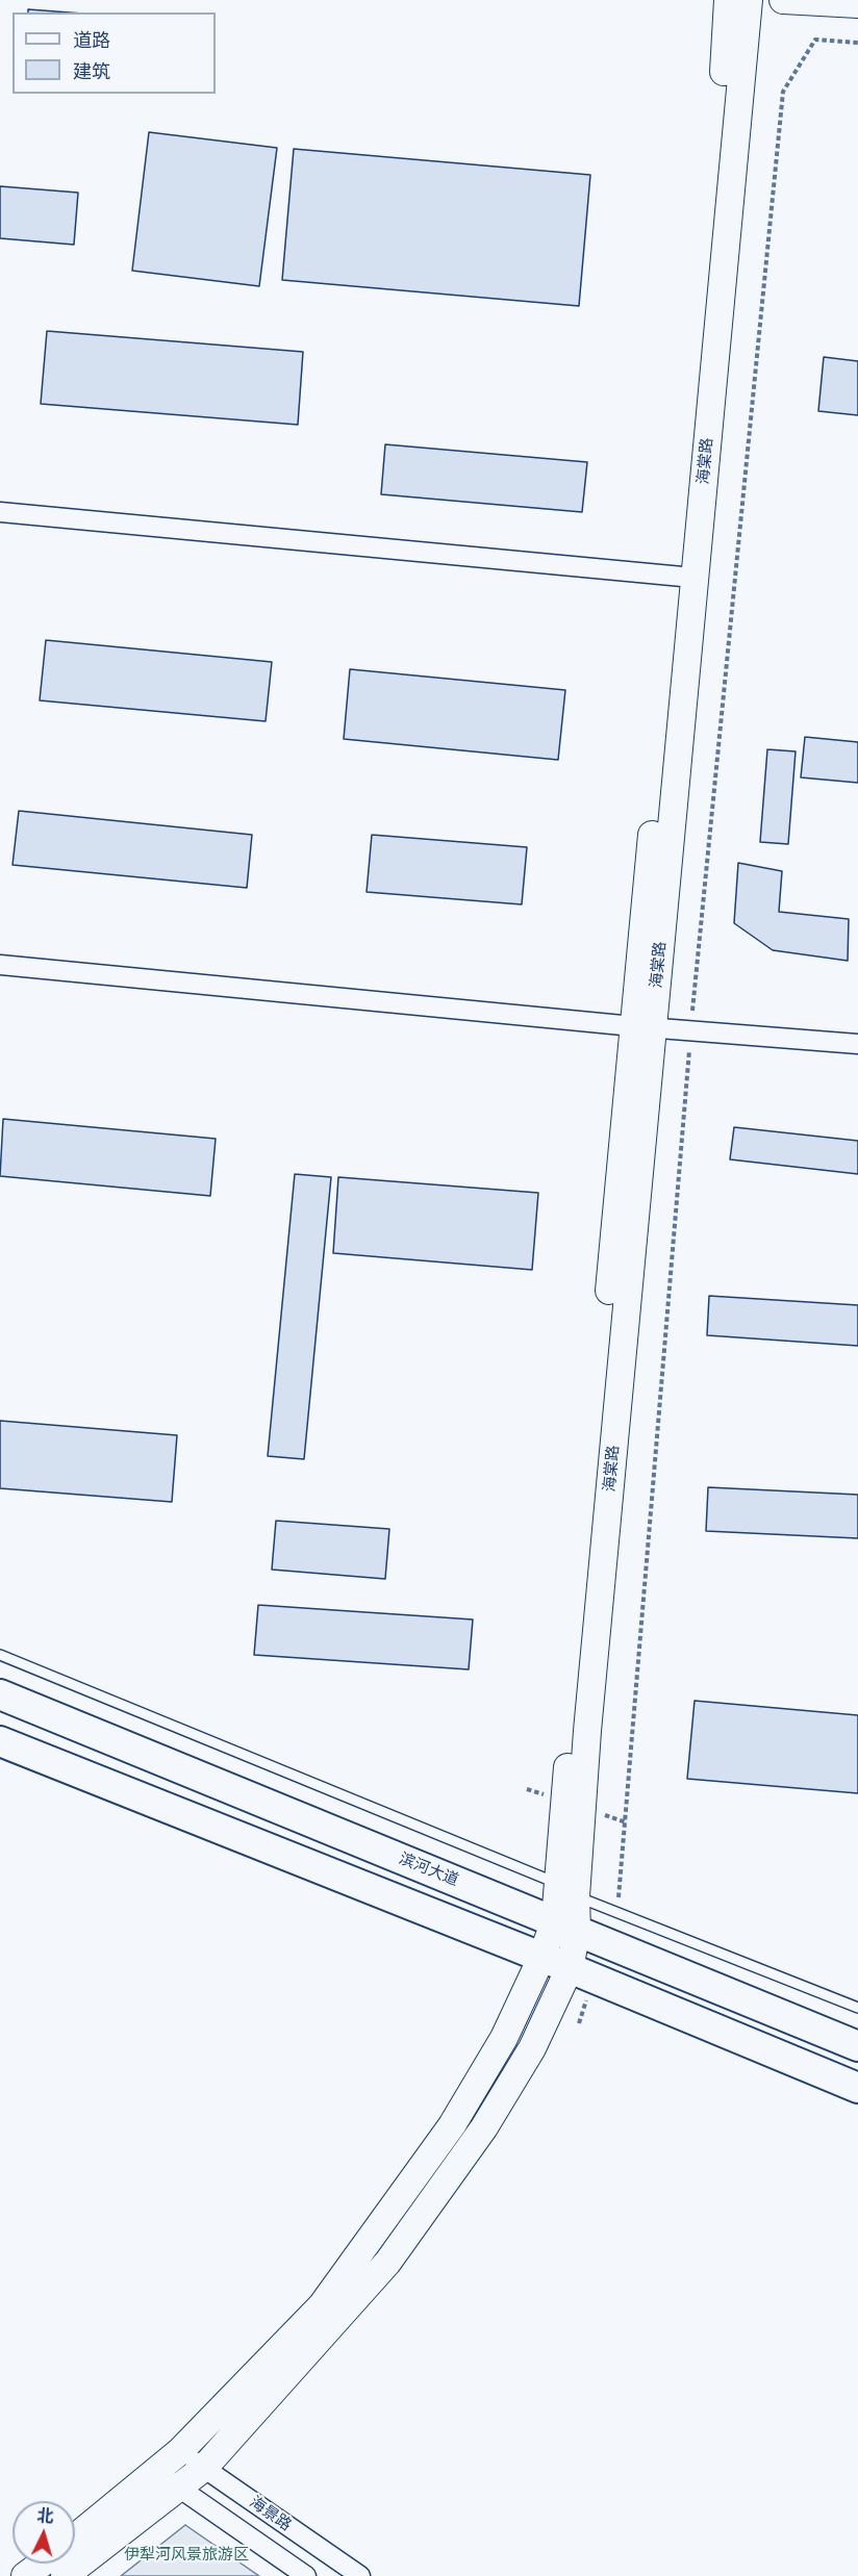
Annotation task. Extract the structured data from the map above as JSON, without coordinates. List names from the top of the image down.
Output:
{
  "streets": {
    "main road": ["滨河大道"],
    "street": ["海棠路", "海景路"]
  },
  "crossings": [
    ["海棠路", "滨河大道"]
  ],
  "parks": ["伊犁河风景旅游区"],
  "legend": ["道路", "建筑"],
  "north": "top"
}
